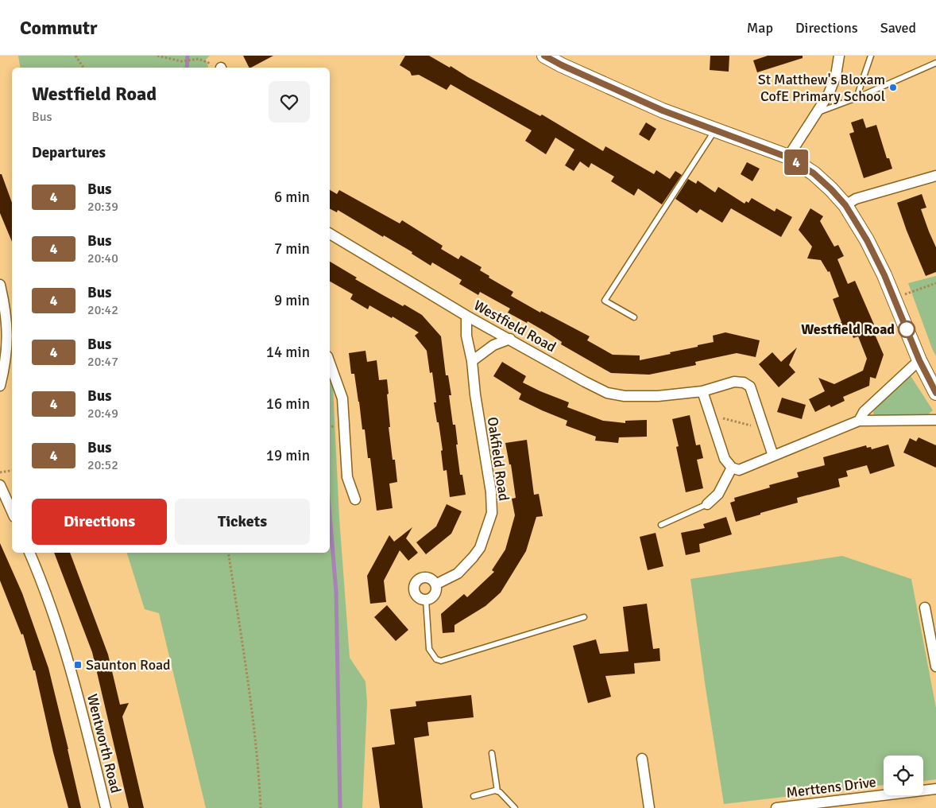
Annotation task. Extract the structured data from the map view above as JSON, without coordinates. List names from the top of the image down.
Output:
{
  "streets": {
    "street": [
      "Westfield Road",
      "Oakfield Road",
      "Wentworth Road",
      "Merttens Drive"
    ]
  },
  "crossings": [
    ["Westfield Road", "Oakfield Road"]
  ],
  "places": {
    "other": ["St Matthew's Bloxam CofE Primary School", "Westfield Road"],
    "transit": ["Saunton Road"]
  },
  "lines": ["bus line 4"],
  "page": {
    "header": "Commutr",
    "nav": ["Map", "Directions", "Saved"],
    "on_map": "4",
    "heading": [
      ["Westfield Road", "Bus"],
      "Departures"
    ],
    "list": [
      {
        "mark": "4",
        "name": "Bus",
        "note": "20:39",
        "value": "6 min"
      },
      {
        "mark": "4",
        "name": "Bus",
        "note": "20:40",
        "value": "7 min"
      },
      {
        "mark": "4",
        "name": "Bus",
        "note": "20:42",
        "value": "9 min"
      },
      {
        "mark": "4",
        "name": "Bus",
        "note": "20:47",
        "value": "14 min"
      },
      {
        "mark": "4",
        "name": "Bus",
        "note": "20:49",
        "value": "16 min"
      },
      {
        "mark": "4",
        "name": "Bus",
        "note": "20:52",
        "value": "19 min"
      }
    ],
    "buttons": ["Directions", "Tickets"]
  }
}
